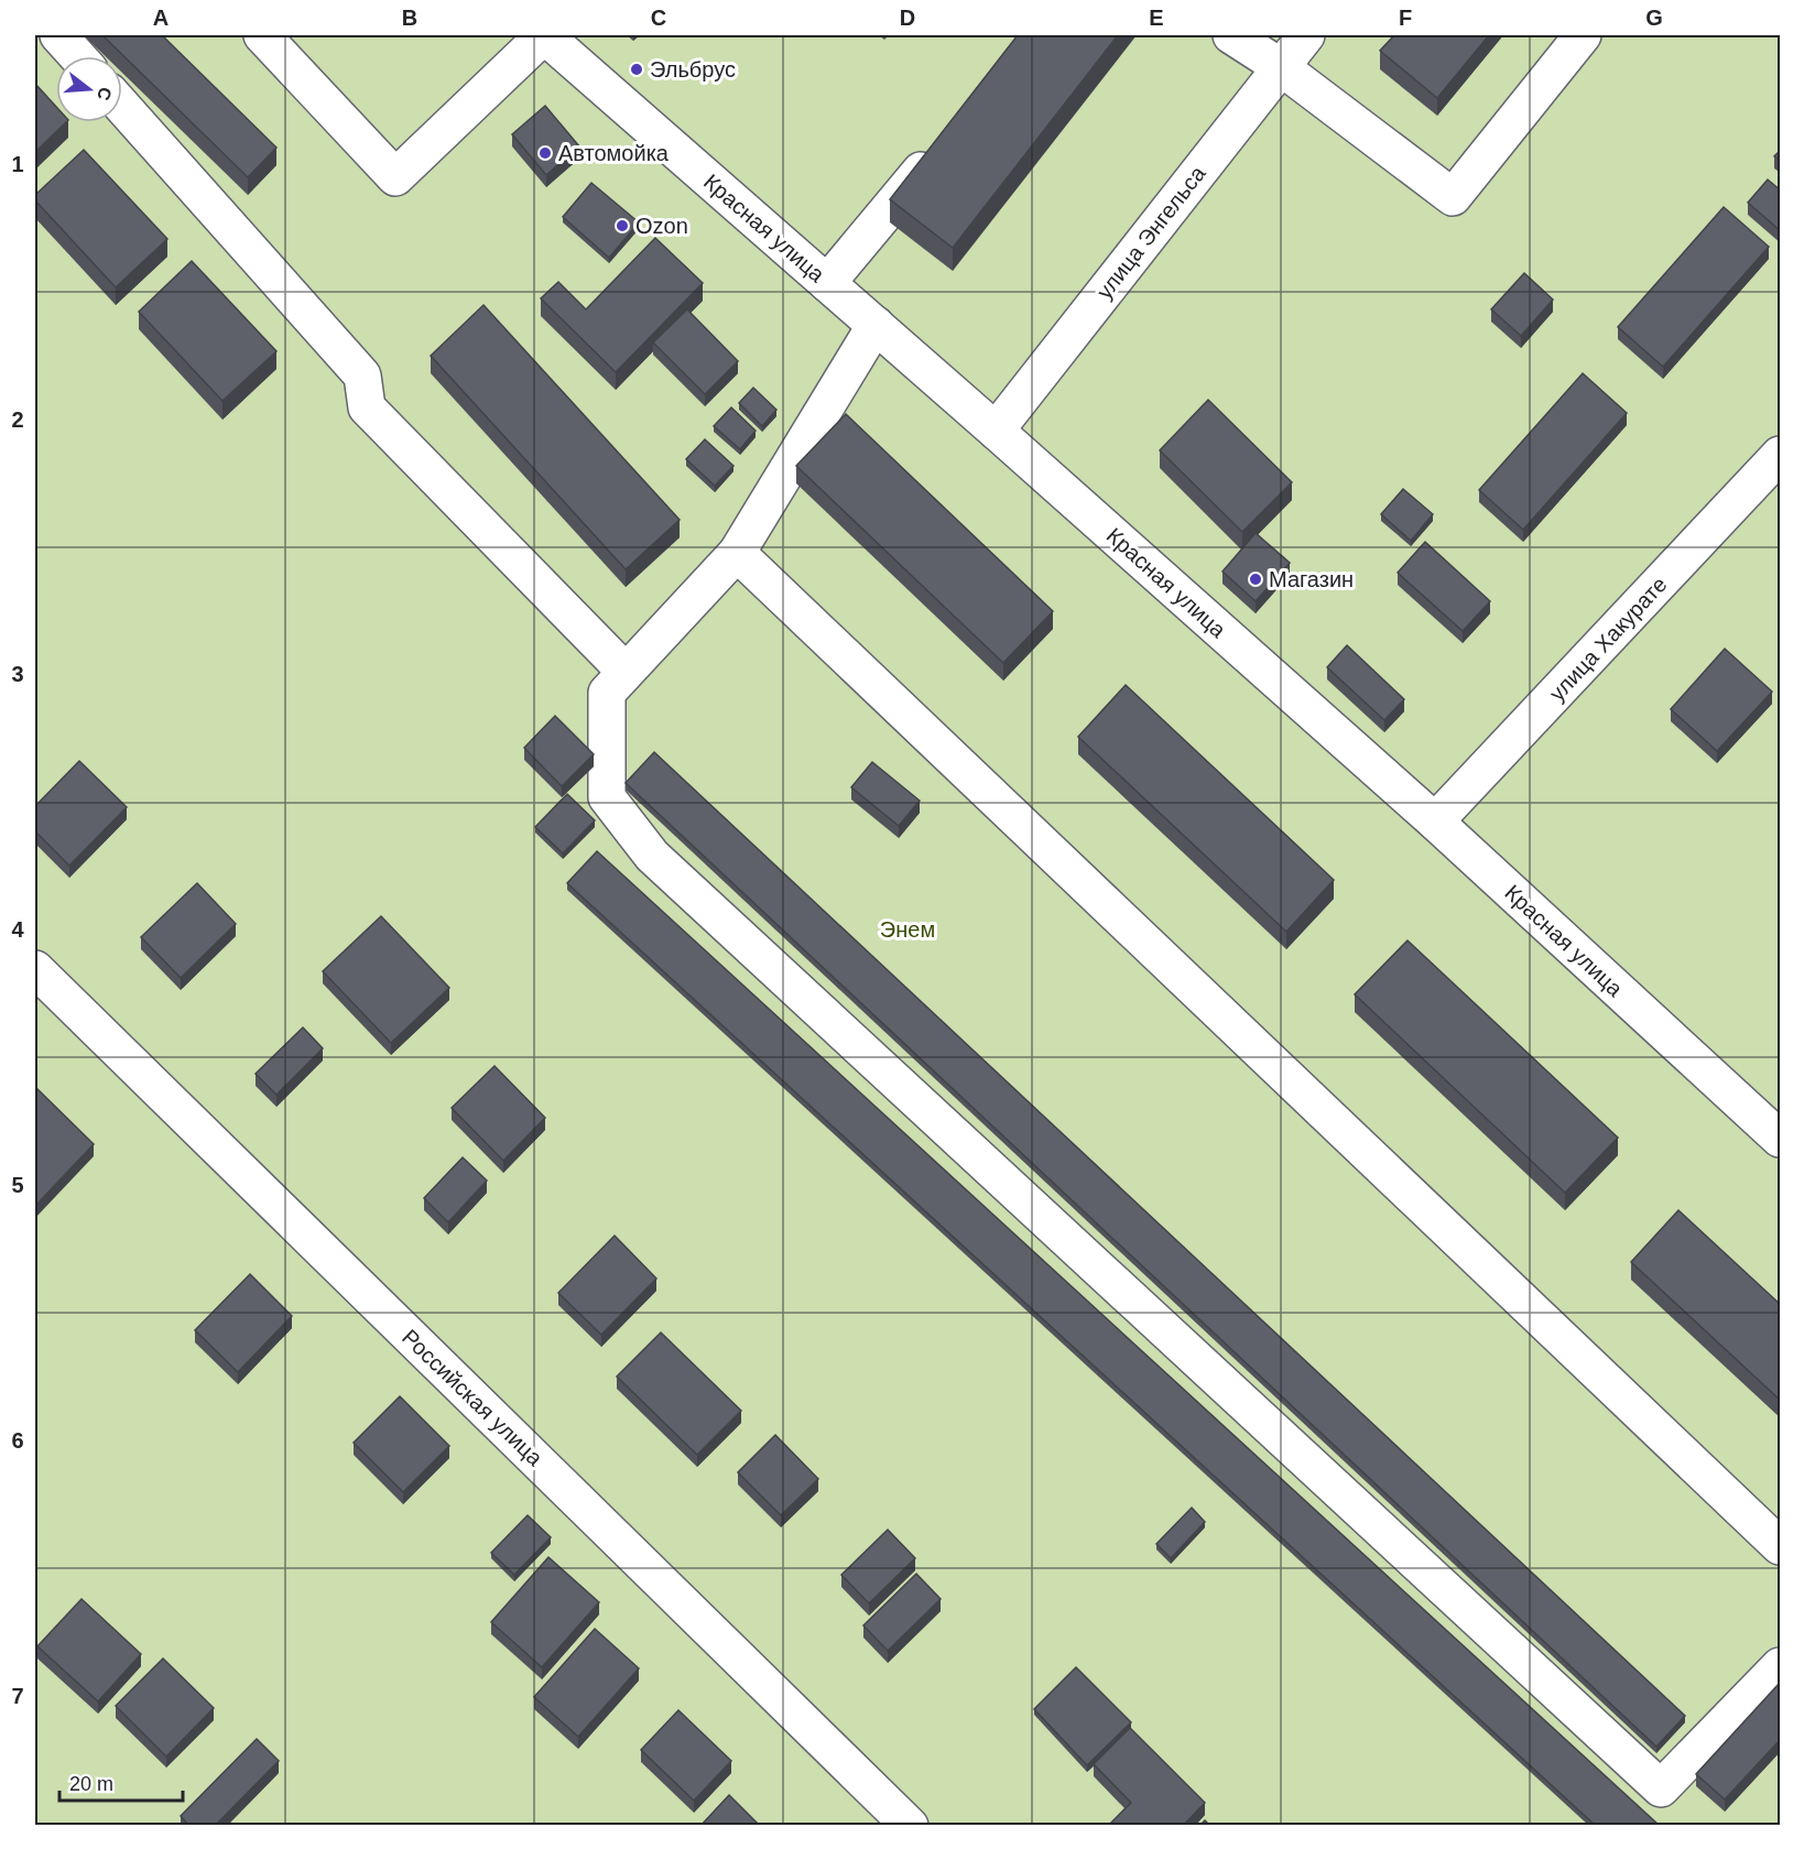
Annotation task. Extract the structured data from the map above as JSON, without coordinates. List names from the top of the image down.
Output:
{
  "streets": {
    "street": [
      "Красная улица",
      "улица Энгельса",
      "улица Хакурате",
      "Российская улица"
    ]
  },
  "crossings": [
    ["Красная улица", "улица Энгельса"],
    ["Красная улица", "улица Хакурате"]
  ],
  "parks": ["Энем"],
  "places": [
    "Эльбрус",
    "Автомойка",
    "Ozon",
    "Магазин"
  ],
  "scale_bar": "20 m",
  "north": "right",
  "grid": {
    "columns": [
      "A",
      "B",
      "C",
      "D",
      "E",
      "F",
      "G"
    ],
    "rows": [
      "1",
      "2",
      "3",
      "4",
      "5",
      "6",
      "7"
    ]
  }
}
